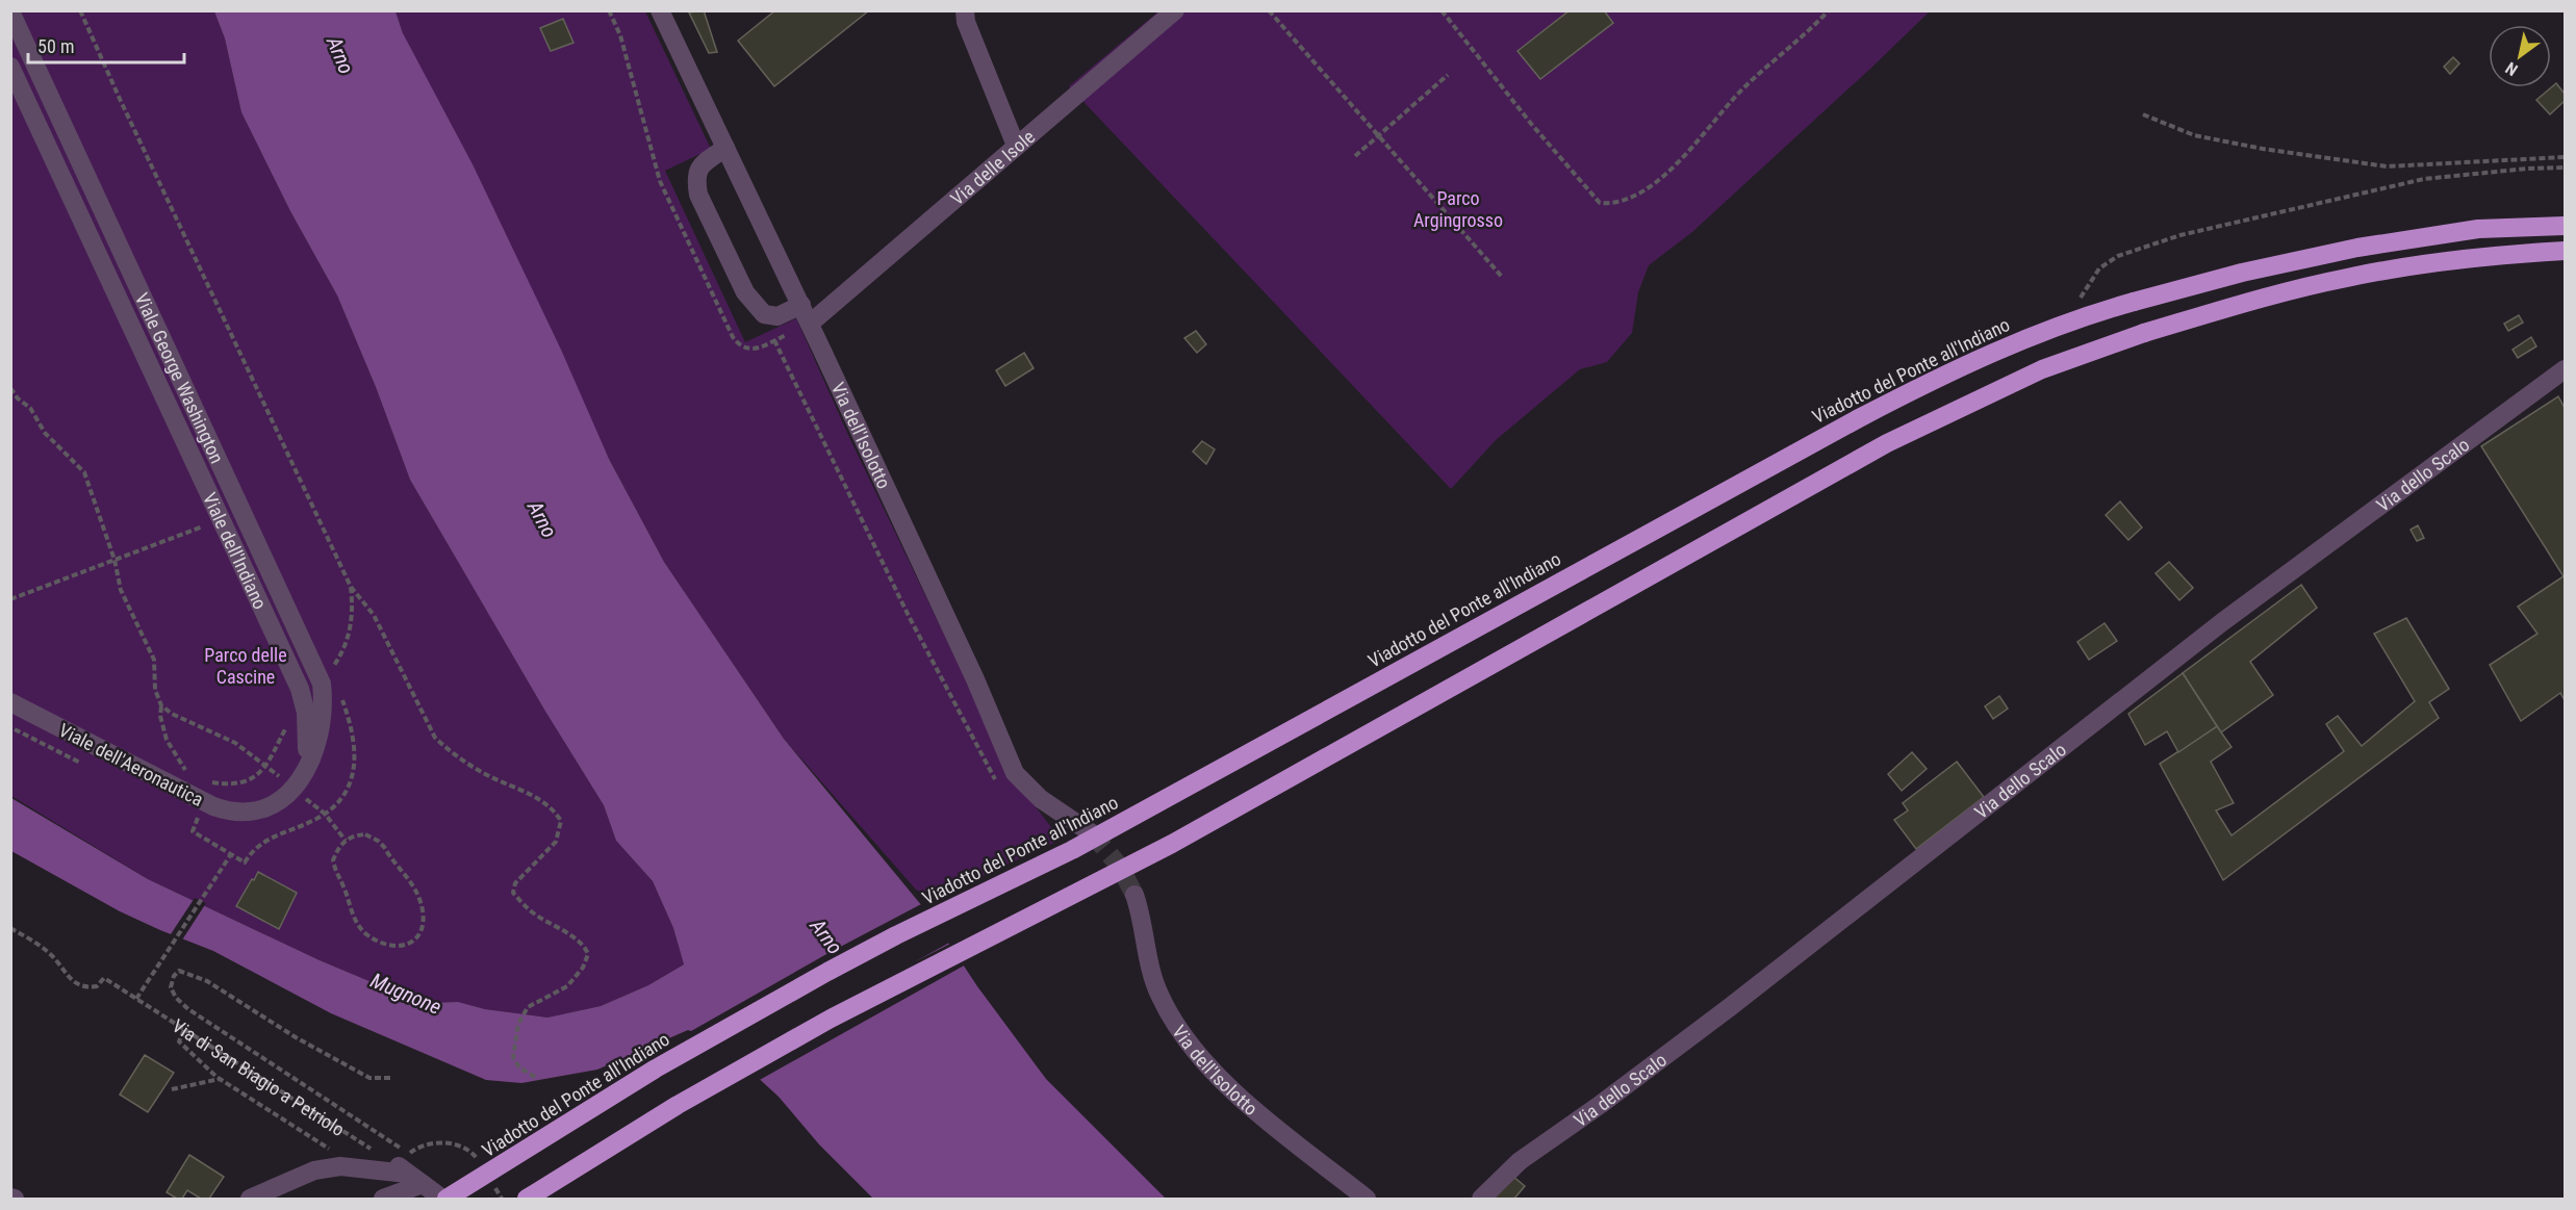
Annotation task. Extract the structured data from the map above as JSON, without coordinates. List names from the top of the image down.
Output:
{
  "streets": {
    "highway": ["Viadotto del Ponte all'Indiano"],
    "street": [
      "Via delle Isole",
      "Viale George Washington",
      "Via dell'Isolotto",
      "Via dello Scalo",
      "Viale dell'Indiano",
      "Viale dell'Aeronautica"
    ],
    "path": ["Via di San Biagio a Petriolo"]
  },
  "crossings": [
    ["Via delle Isole", "Via dell'Isolotto"],
    ["Viale George Washington", "Viale dell'Indiano"],
    ["Viale George Washington", "Viale dell'Aeronautica"],
    ["Viale dell'Indiano", "Viale dell'Aeronautica"]
  ],
  "water": ["Arno", "Mugnone"],
  "parks": ["Parco Argingrosso", "Parco delle Cascine"],
  "scale_bar": "50 m",
  "north": "bottom left"
}
